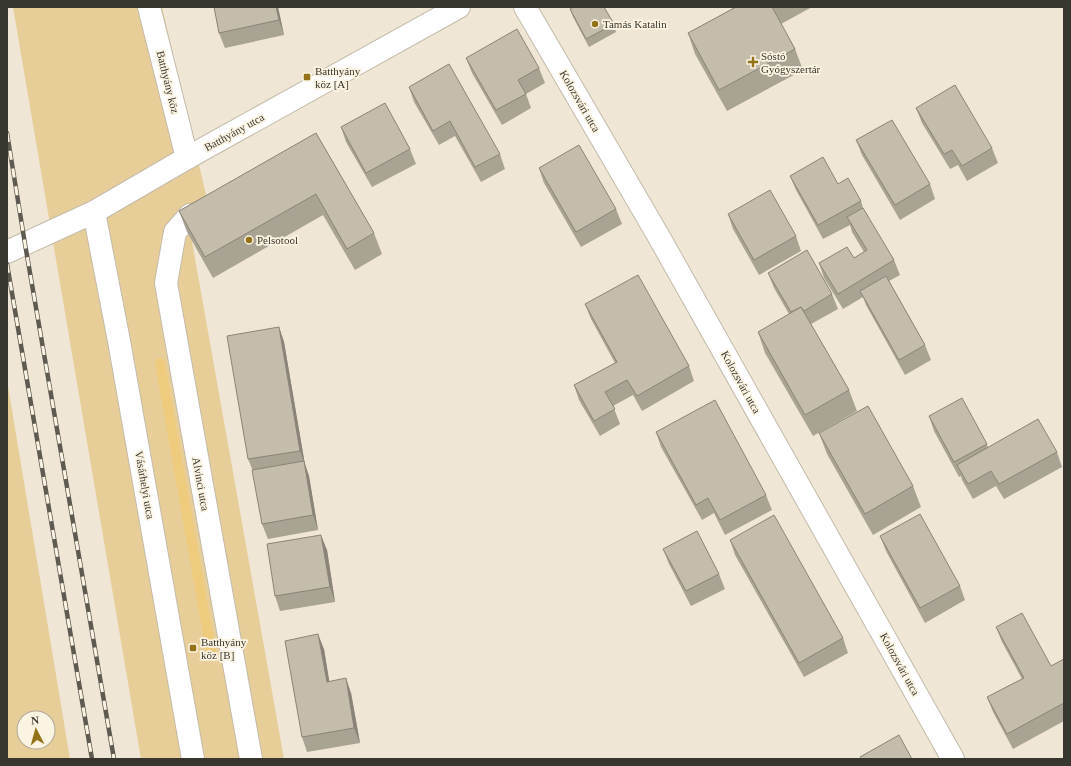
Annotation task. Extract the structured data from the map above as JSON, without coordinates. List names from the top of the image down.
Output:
{
  "streets": {
    "street": [
      "Batthyány köz",
      "Kolozsvári utca",
      "Batthyány utca",
      "Alvinci utca",
      "Vásárhelyi utca"
    ]
  },
  "crossings": [
    ["Batthyány köz", "Batthyány utca"],
    ["Batthyány utca", "Vásárhelyi utca"]
  ],
  "places": {
    "other": ["Tamás Katalin", "Pelsotool"],
    "health": ["Sóstó Gyógyszertár"],
    "transit": ["Batthyány köz [A]", "Batthyány köz [B]"]
  },
  "north": "top"
}
